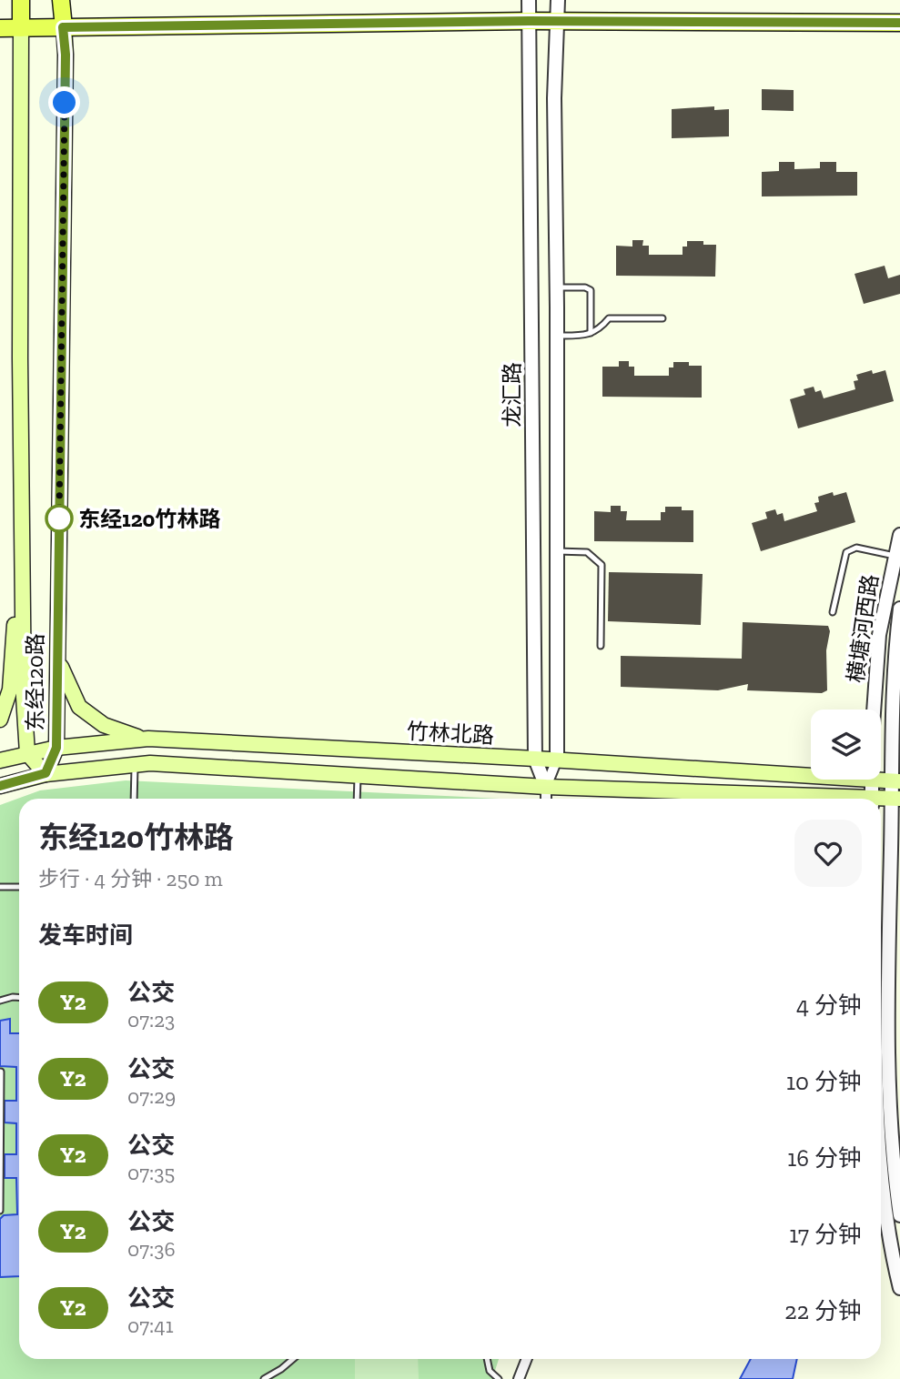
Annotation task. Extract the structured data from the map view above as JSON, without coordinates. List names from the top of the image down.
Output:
{
  "streets": {
    "main road": ["东经120路", "竹林北路"],
    "street": ["龙汇路", "横塘河西路"]
  },
  "crossings": [
    ["龙汇路", "竹林北路"],
    ["横塘河西路", "竹林北路"],
    ["东经120路", "竹林北路"]
  ],
  "places": ["东经120竹林路"],
  "lines": ["bus line Y2"],
  "page": {
    "heading": [
      ["东经120竹林路", "步行 · 4 分钟 · 250 m"],
      "发车时间"
    ],
    "list": [
      {
        "mark": "Y2",
        "name": "公交",
        "note": "07:23",
        "value": "4 分钟"
      },
      {
        "mark": "Y2",
        "name": "公交",
        "note": "07:29",
        "value": "10 分钟"
      },
      {
        "mark": "Y2",
        "name": "公交",
        "note": "07:35",
        "value": "16 分钟"
      },
      {
        "mark": "Y2",
        "name": "公交",
        "note": "07:36",
        "value": "17 分钟"
      },
      {
        "mark": "Y2",
        "name": "公交",
        "note": "07:41",
        "value": "22 分钟"
      }
    ]
  }
}
